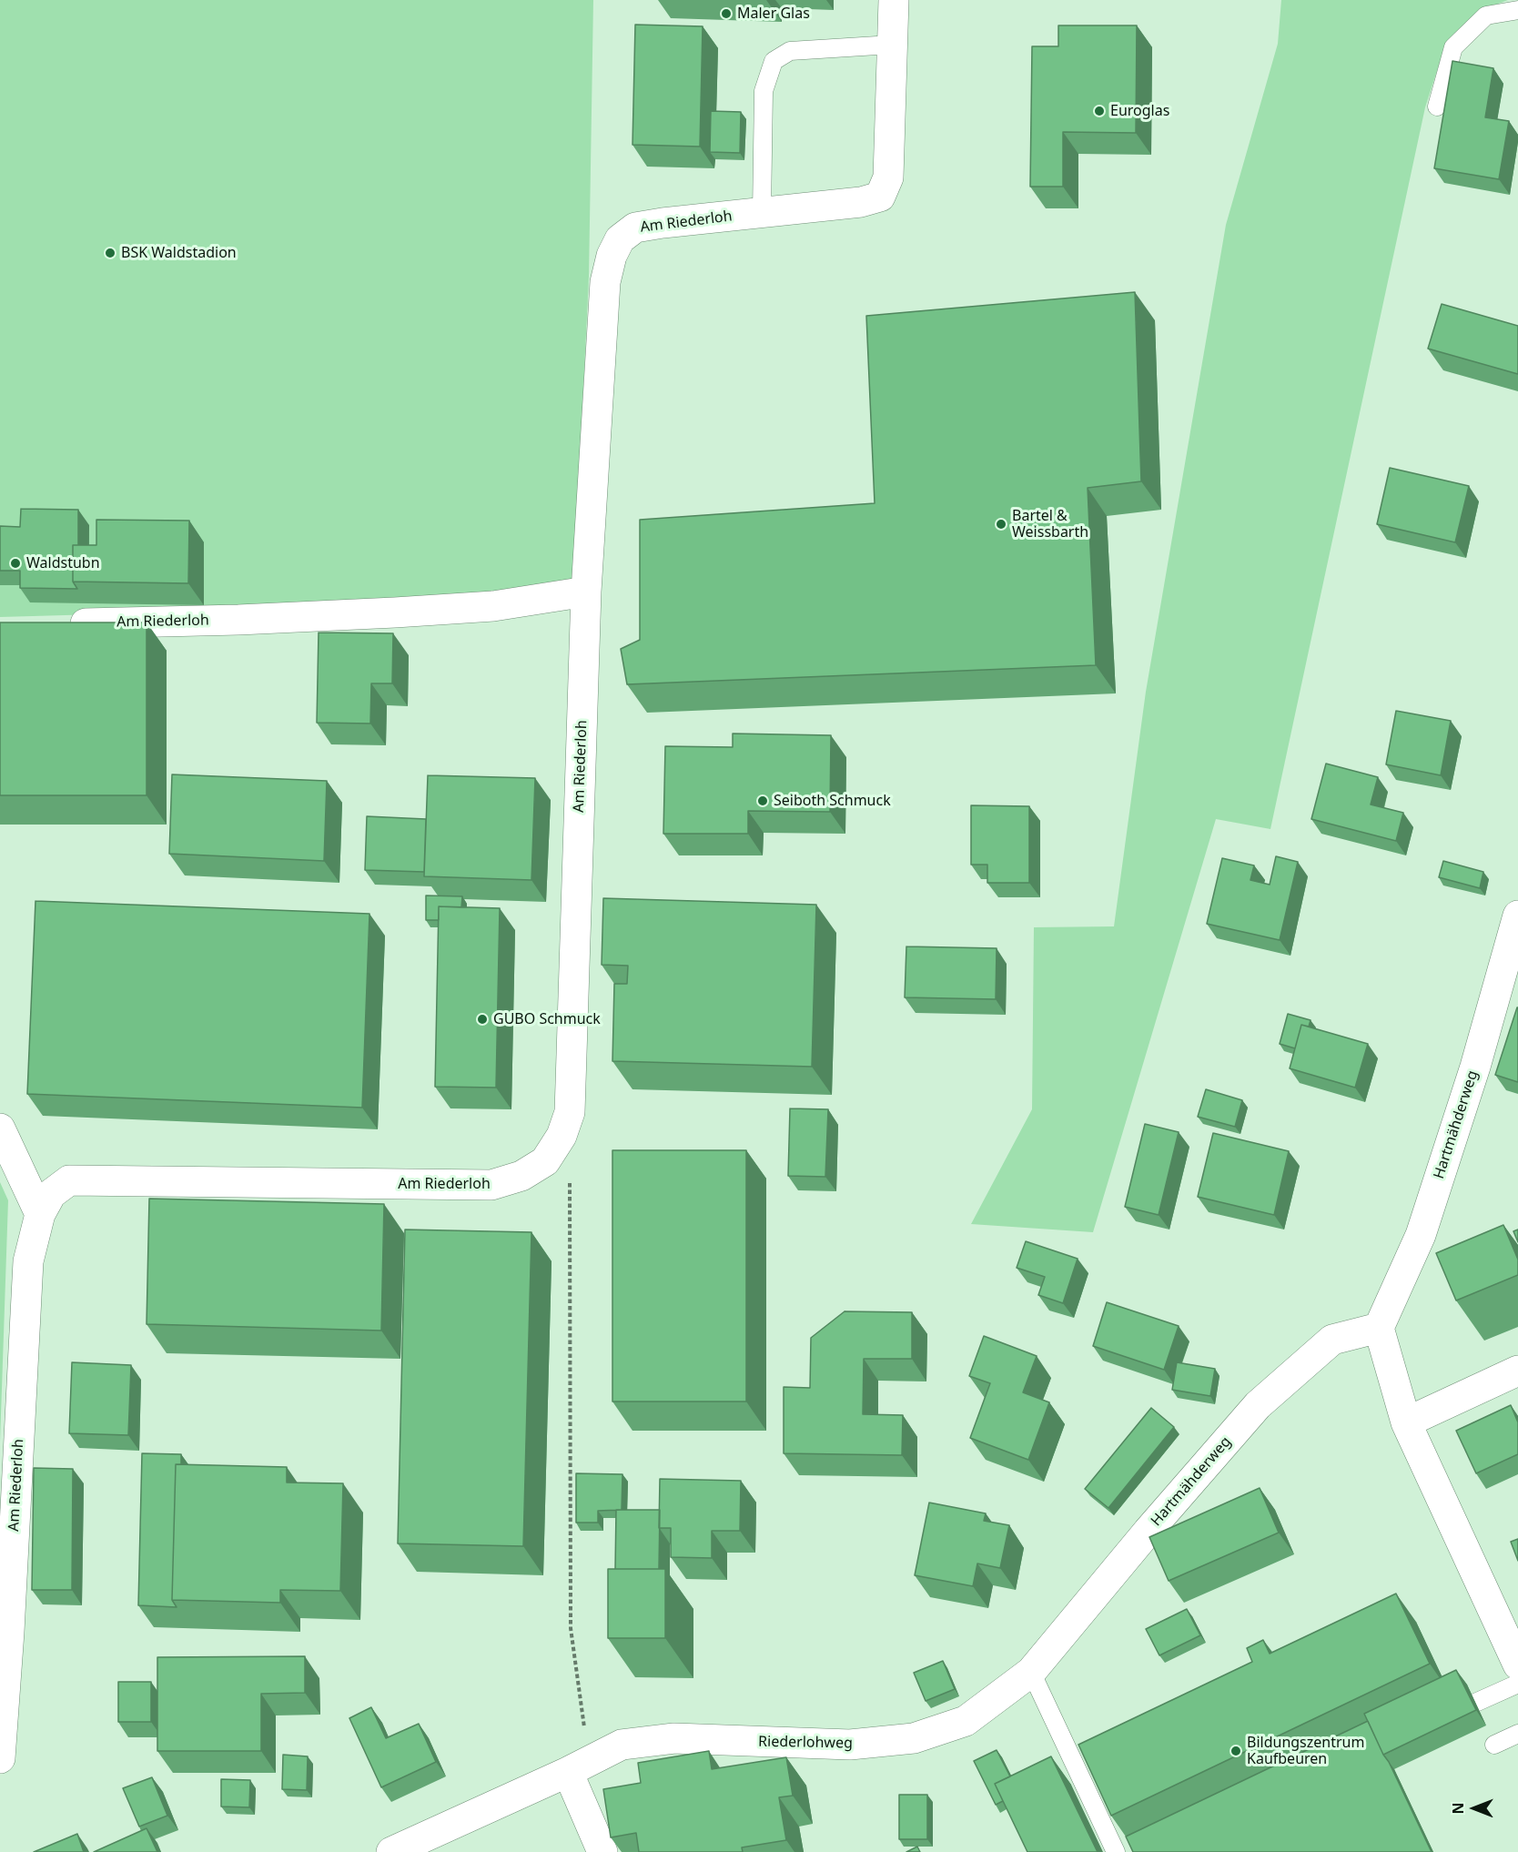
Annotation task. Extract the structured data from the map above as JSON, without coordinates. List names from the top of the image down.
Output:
{
  "streets": {
    "street": ["Am Riederloh", "Hartmähderweg", "Riederlohweg"]
  },
  "crossings": [
    ["Hartmähderweg", "Riederlohweg"]
  ],
  "places": [
    "Maler Glas",
    "Euroglas",
    "BSK Waldstadion",
    "Bartel & Weissbarth",
    "Waldstubn",
    "Seiboth Schmuck",
    "GUBO Schmuck",
    "Bildungszentrum Kaufbeuren"
  ],
  "north": "left"
}
